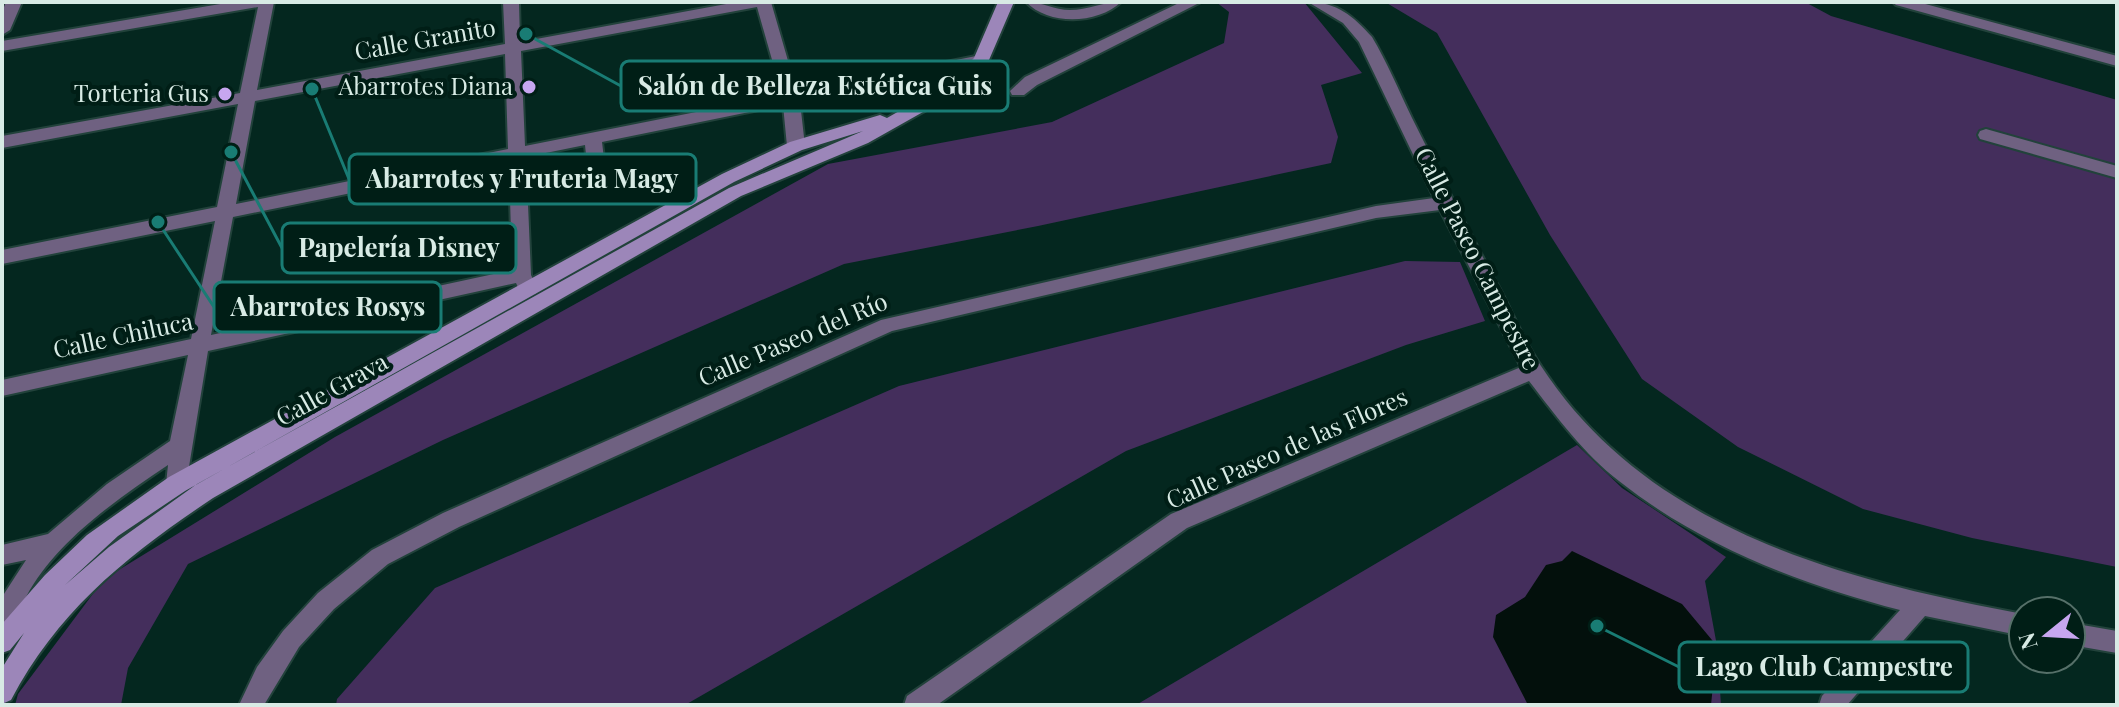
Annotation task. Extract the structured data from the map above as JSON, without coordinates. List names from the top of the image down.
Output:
{
  "streets": {
    "main road": ["Calle Grava"],
    "street": [
      "Calle Granito",
      "Calle Paseo Campestre",
      "Calle Chiluca",
      "Calle Paseo del Río",
      "Calle Paseo de las Flores"
    ]
  },
  "crossings": [
    ["Calle Paseo Campestre", "Calle Paseo del Río"],
    ["Calle Paseo Campestre", "Calle Paseo de las Flores"],
    ["Calle Chiluca", "Calle Grava"]
  ],
  "places": [
    "Salón de Belleza Estética Guis",
    "Abarrotes Diana",
    "Abarrotes y Fruteria Magy",
    "Torteria Gus",
    "Papelería Disney",
    "Abarrotes Rosys",
    "Lago Club Campestre"
  ],
  "north": "left"
}
